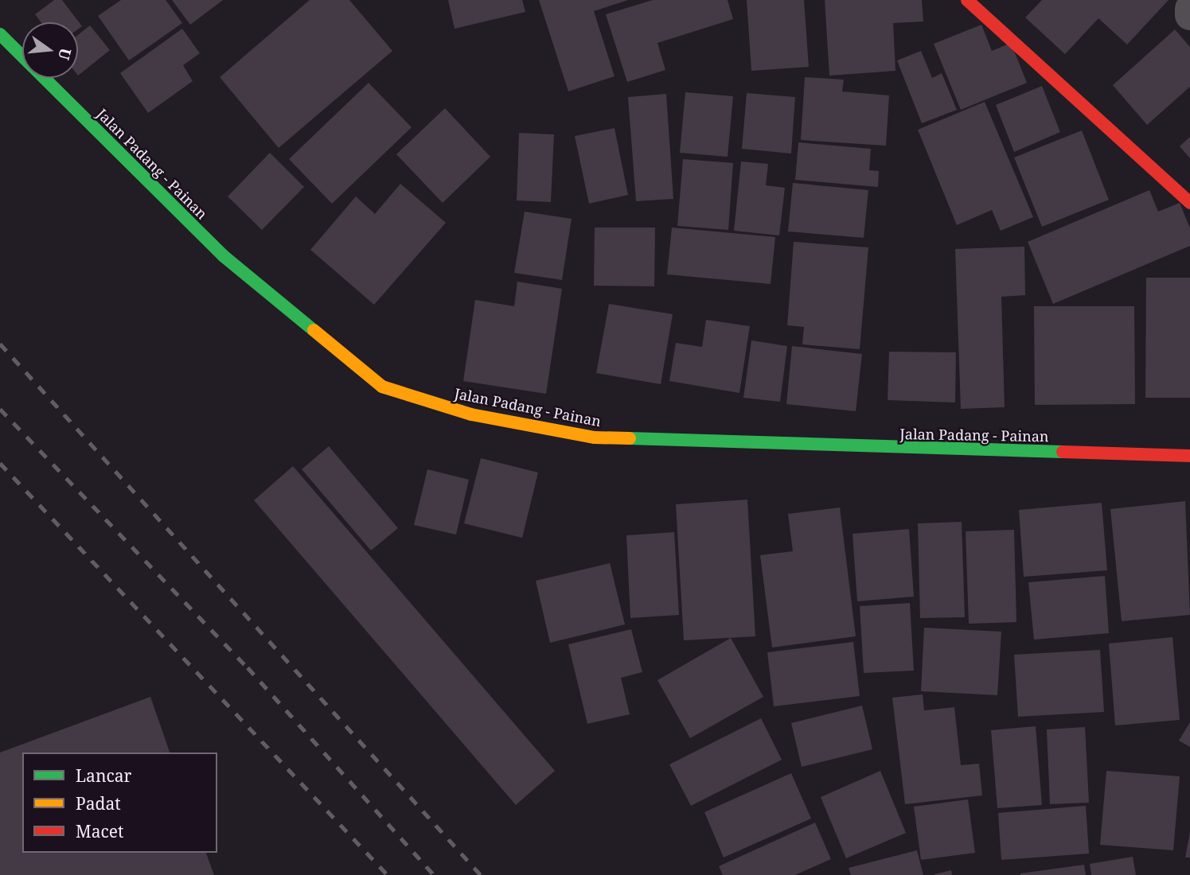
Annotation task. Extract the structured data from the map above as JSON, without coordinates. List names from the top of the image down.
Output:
{
  "streets": {
    "main road": ["Jalan Padang - Painan"]
  },
  "legend": ["Lancar", "Padat", "Macet"],
  "north": "right"
}
